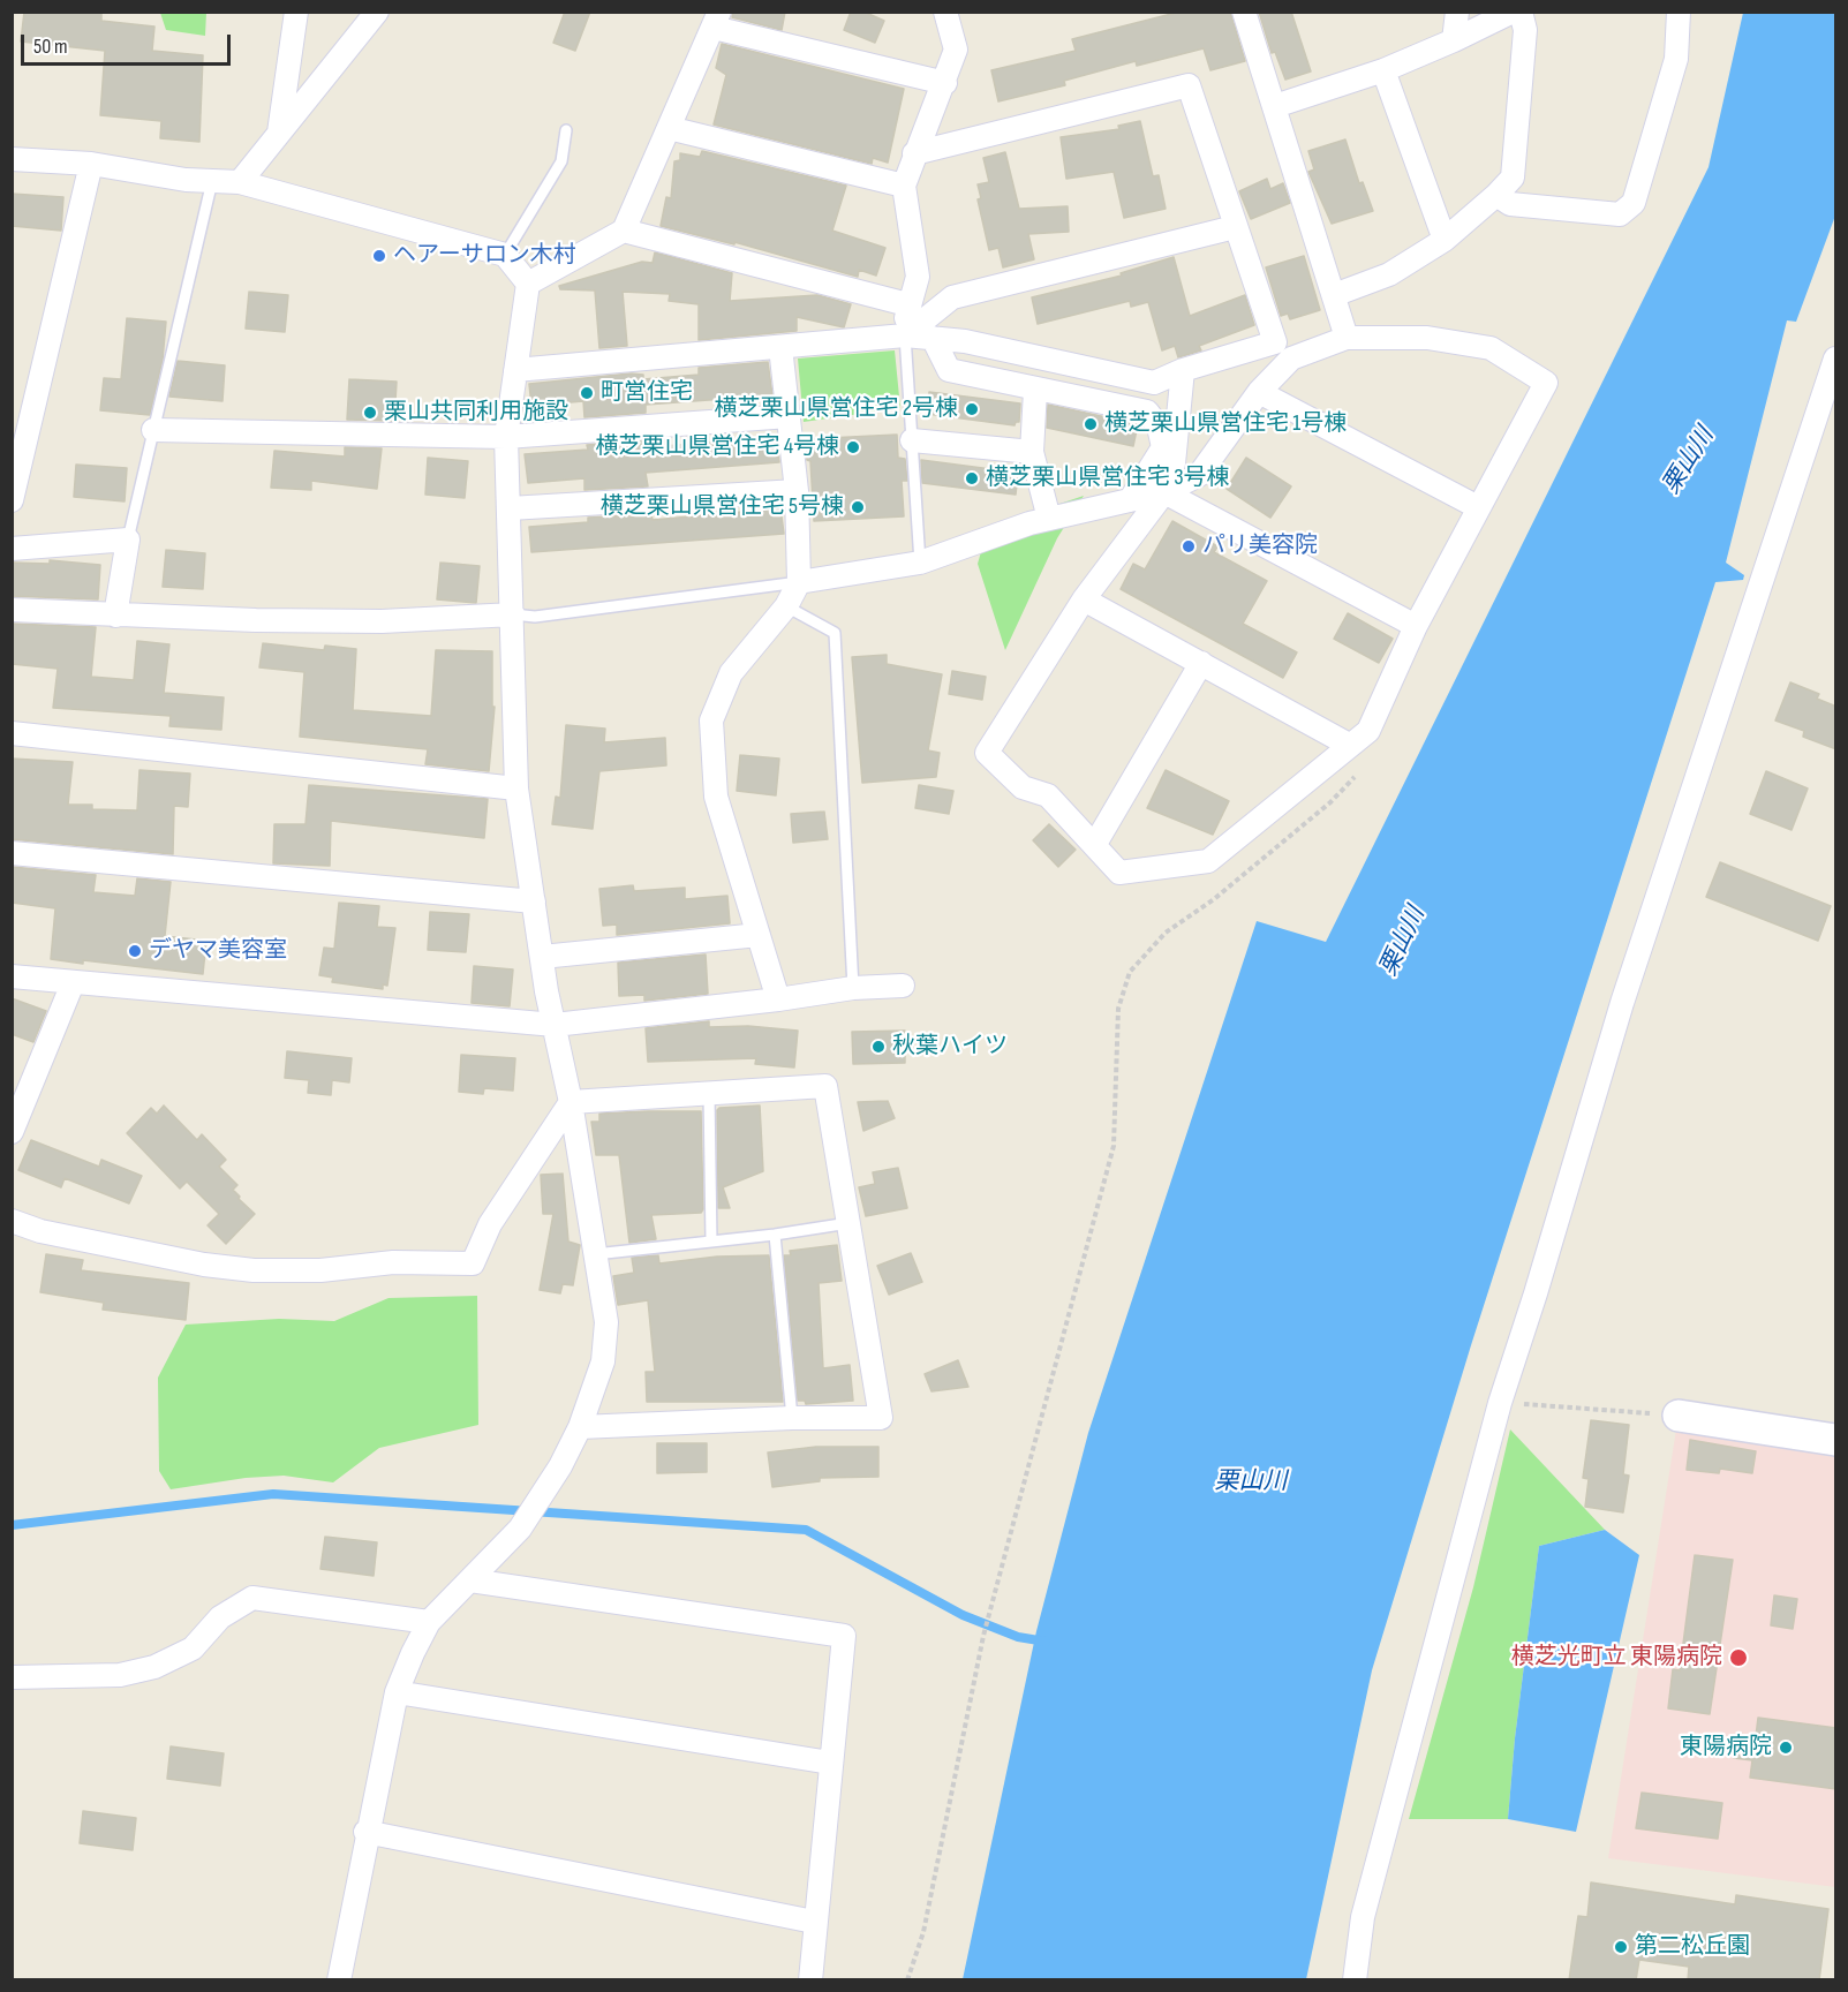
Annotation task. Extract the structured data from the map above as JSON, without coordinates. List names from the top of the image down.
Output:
{
  "water": ["栗山川"],
  "places": [
    "ヘアーサロン木村",
    "町営住宅",
    "横芝栗山県営住宅 2号棟",
    "栗山共同利用施設",
    "横芝栗山県営住宅 1号棟",
    "横芝栗山県営住宅 4号棟",
    "横芝栗山県営住宅 3号棟",
    "横芝栗山県営住宅 5号棟",
    "パリ美容院",
    "デヤマ美容室",
    "秋葉ハイツ",
    "横芝光町立 東陽病院",
    "東陽病院",
    "第二松丘園"
  ],
  "scale_bar": "50 m"
}
